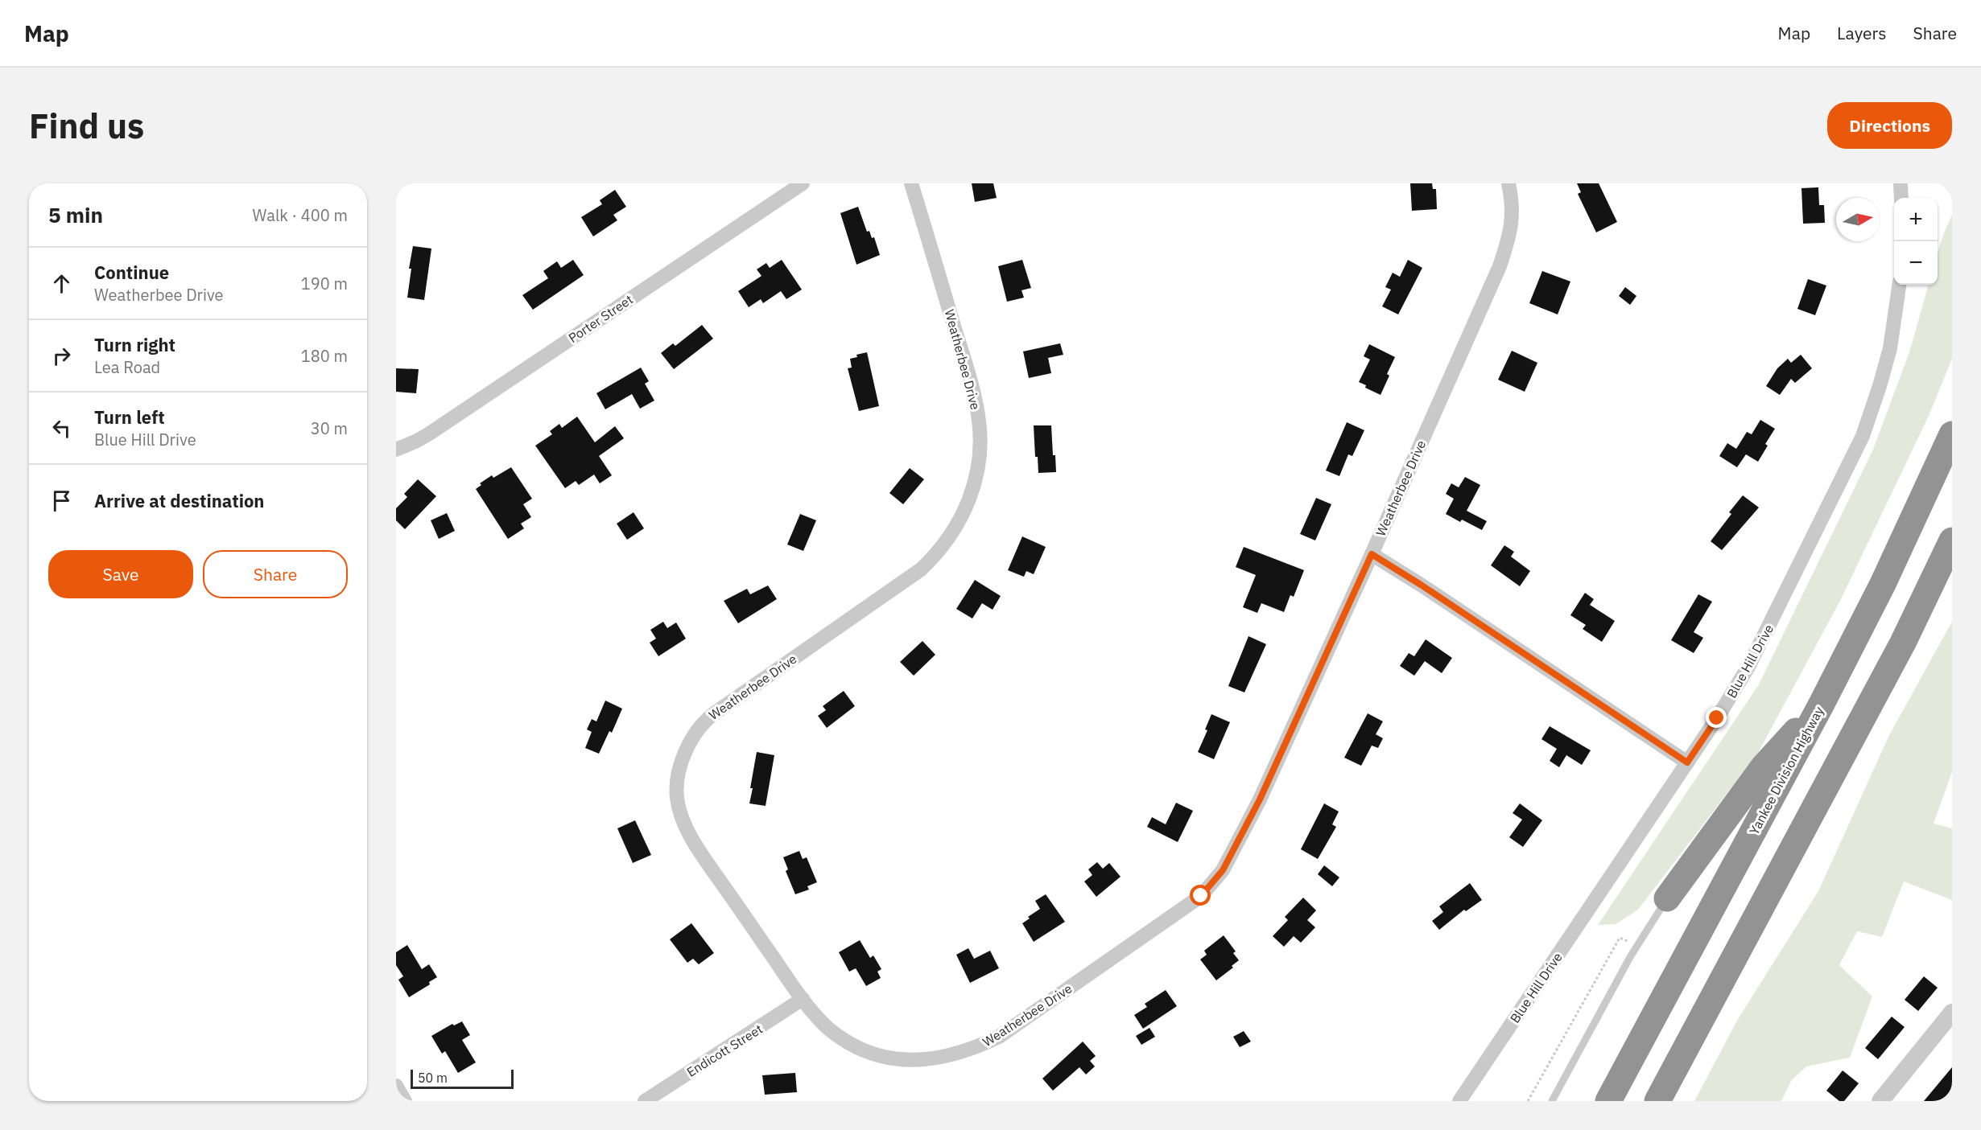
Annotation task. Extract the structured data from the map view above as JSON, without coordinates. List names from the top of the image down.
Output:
{
  "streets": {
    "highway": ["Yankee Division Highway"],
    "street": [
      "Porter Street",
      "Weatherbee Drive",
      "Blue Hill Drive",
      "Endicott Street"
    ]
  },
  "crossings": [
    ["Weatherbee Drive", "Endicott Street"]
  ],
  "scale_bar": "50 m",
  "north": "right",
  "page": {
    "header": "Map",
    "nav": ["Map", "Layers", "Share"],
    "buttons": [
      "Directions",
      ["Save", "Share"]
    ],
    "title": "Find us",
    "heading": ["5 min", "Walk · 400 m"],
    "map_buttons": ["+", "−"],
    "list": [
      ["Continue", "Weatherbee Drive", "190 m"],
      ["Turn right", "Lea Road", "180 m"],
      ["Turn left", "Blue Hill Drive", "30 m"],
      "Arrive at destination"
    ],
    "scale": "50 m"
  }
}
